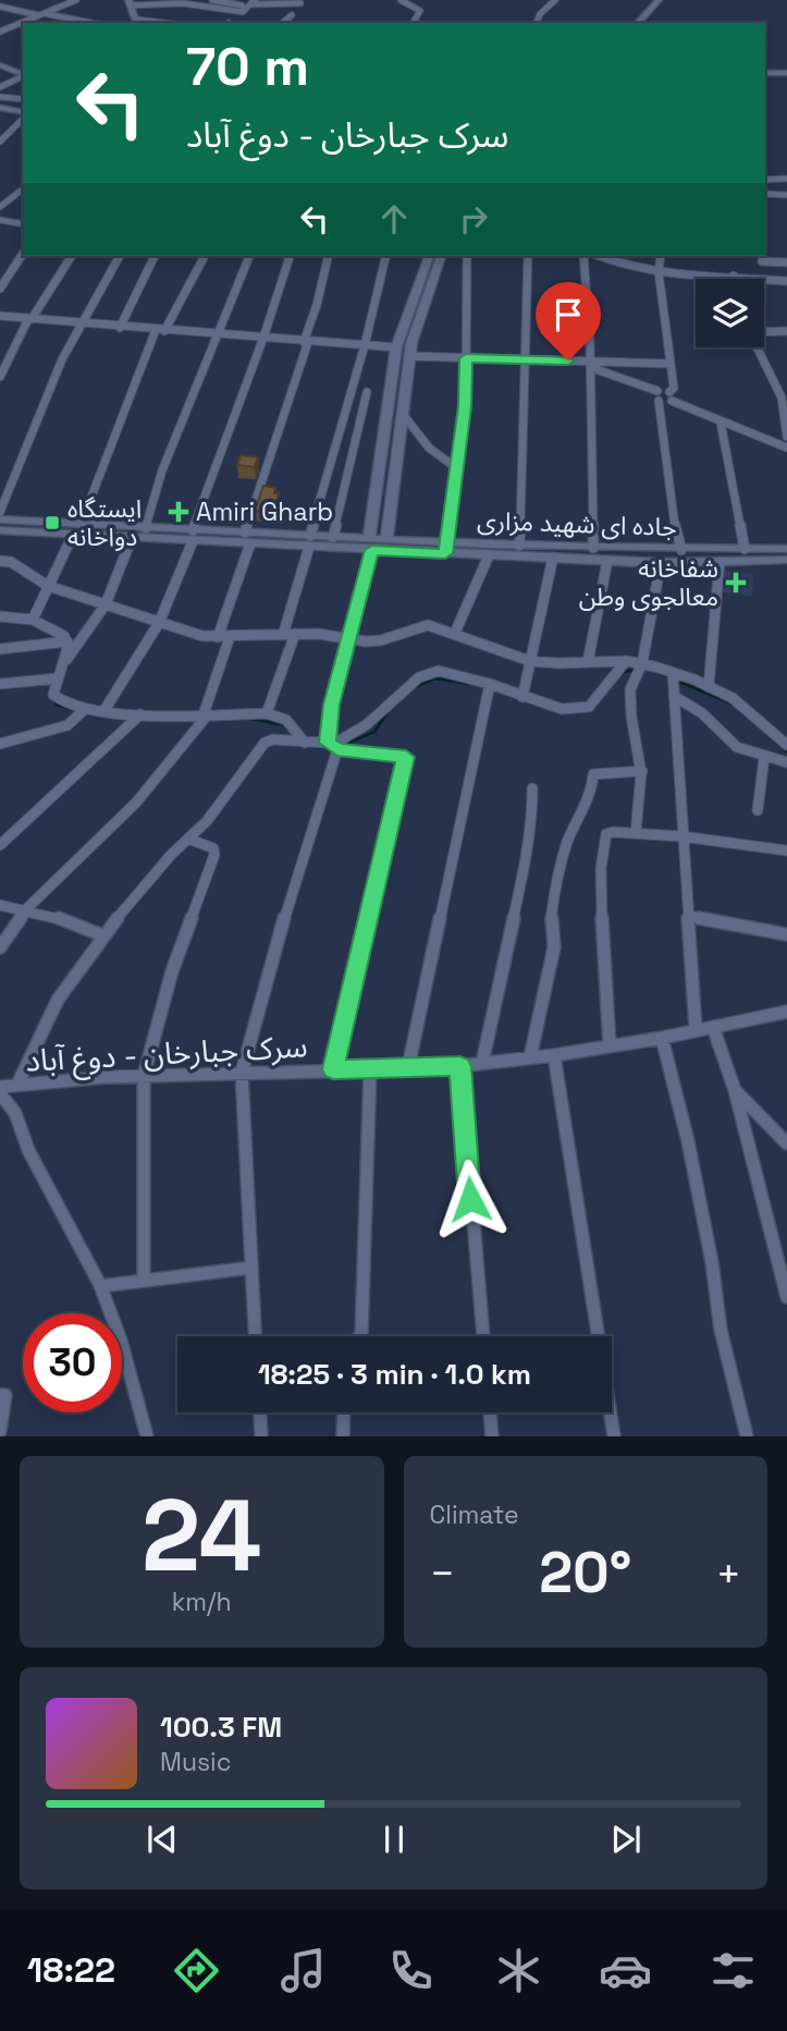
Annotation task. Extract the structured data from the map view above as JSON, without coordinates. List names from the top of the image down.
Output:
{
  "streets": {
    "main road": ["جاده ای شهید مزاری"],
    "street": ["سرک جبارخان - دوغ آباد"]
  },
  "places": {
    "health": ["Amiri Gharb", "شفاخانه معالجوی وطن"],
    "transit": ["ایستگاه دواخانه"]
  },
  "page": {
    "turn": ["70 m", "سرک جبارخان - دوغ آباد"],
    "limit": "30",
    "trip": "18:25 · 3 min · 1.0 km",
    "tile": [
      ["24", "km/h"],
      "Climate"
    ],
    "heat": ["−", "20°", "+"],
    "song": ["100.3 FM", "Music"],
    "tabs": "18:22"
  }
}
